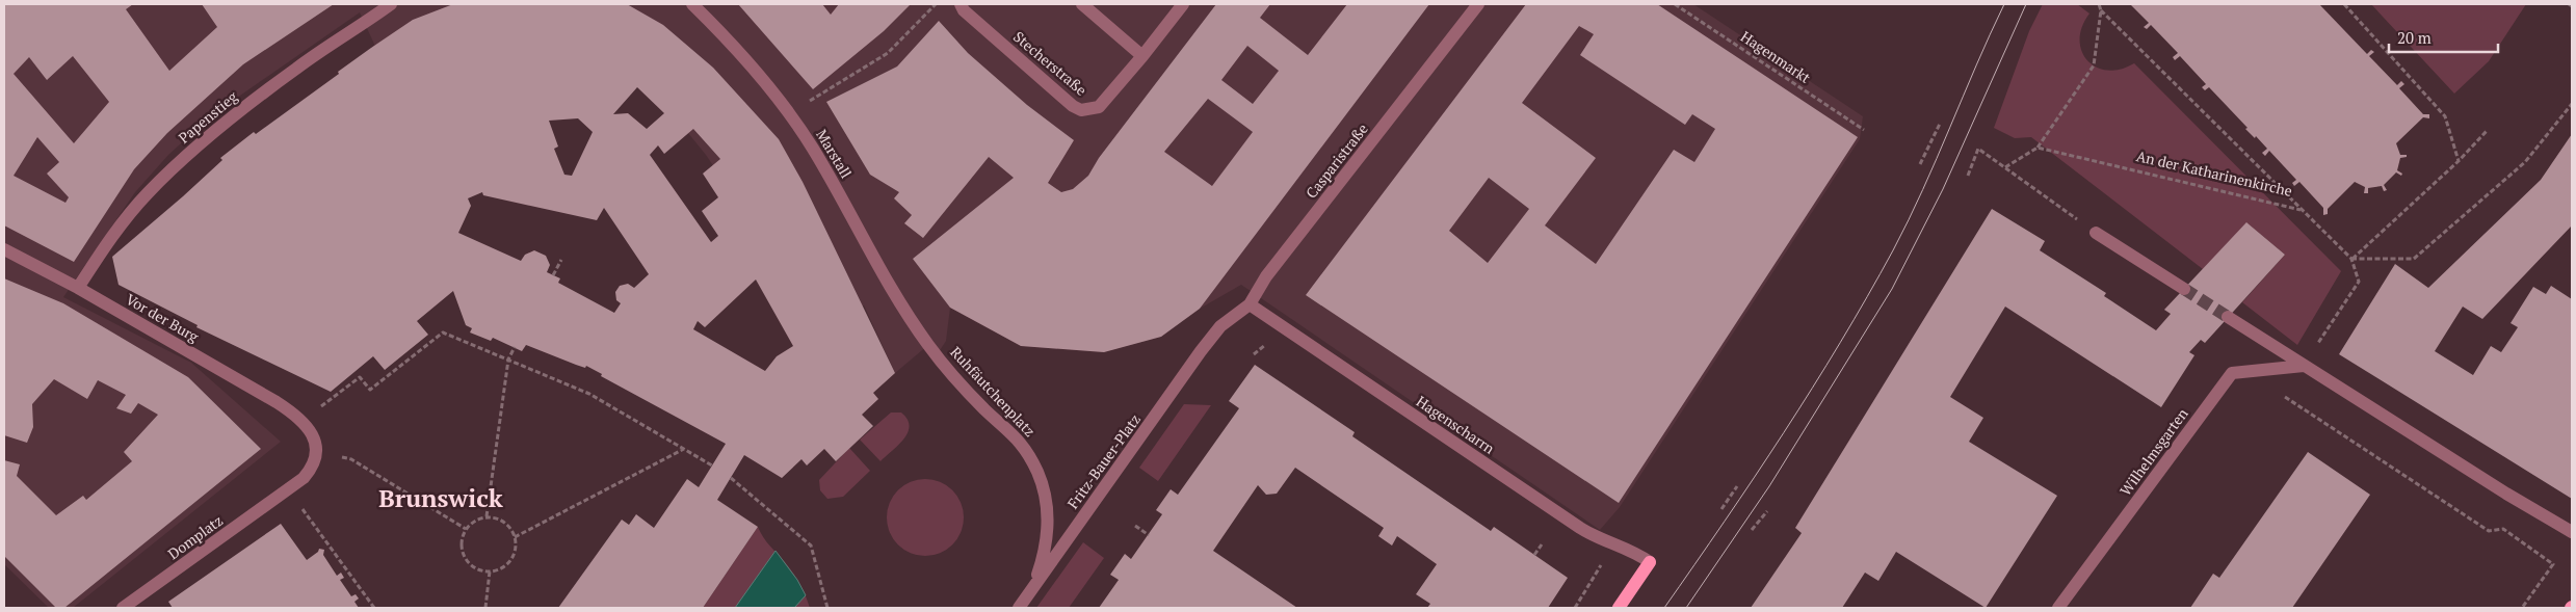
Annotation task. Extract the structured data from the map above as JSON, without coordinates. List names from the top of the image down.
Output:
{
  "streets": {
    "street": [
      "Stecherstraße",
      "Papenstieg",
      "Marstall",
      "Casparistraße",
      "Vor der Burg",
      "Ruhfäutchenplatz",
      "Hagenscharrn",
      "Wilhelmsgarten",
      "Fritz-Bauer-Platz",
      "Domplatz"
    ],
    "path": ["Hagenmarkt", "An der Katharinenkirche"]
  },
  "crossings": [
    ["Papenstieg", "Vor der Burg"],
    ["Marstall", "Ruhfäutchenplatz"],
    ["Casparistraße", "Hagenscharrn"],
    ["Casparistraße", "Fritz-Bauer-Platz"],
    ["Vor der Burg", "Domplatz"],
    ["Ruhfäutchenplatz", "Fritz-Bauer-Platz"]
  ],
  "districts": ["Brunswick"],
  "scale_bar": "20 m"
}
